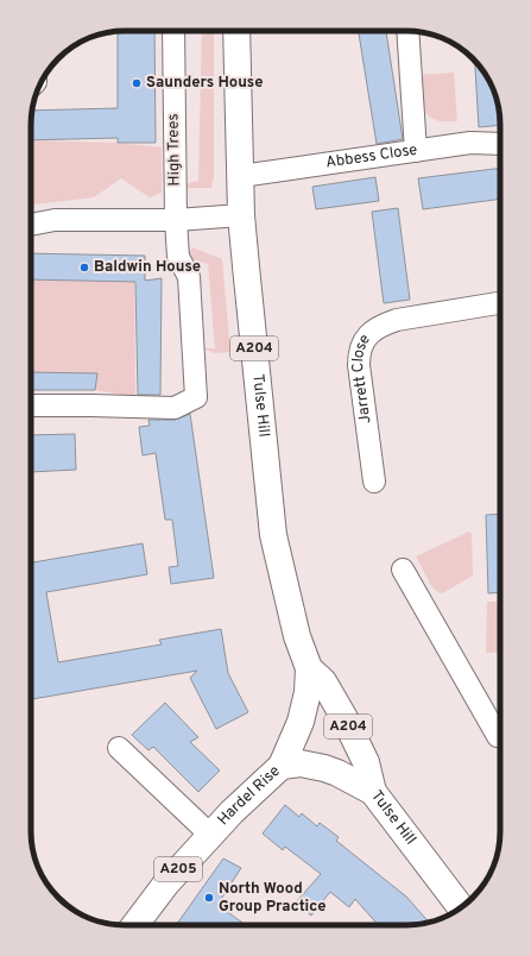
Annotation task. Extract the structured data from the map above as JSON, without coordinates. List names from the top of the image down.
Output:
{
  "streets": {
    "main road": [
      "A204",
      "Tulse Hill",
      "Hardel Rise",
      "A205"
    ],
    "street": ["High Trees", "Abbess Close", "Jarrett Close"]
  },
  "crossings": [
    ["Abbess Close", "Tulse Hill"],
    ["Tulse Hill", "Hardel Rise"]
  ],
  "places": ["Saunders House", "Baldwin House", "North Wood Group Practice"]
}
